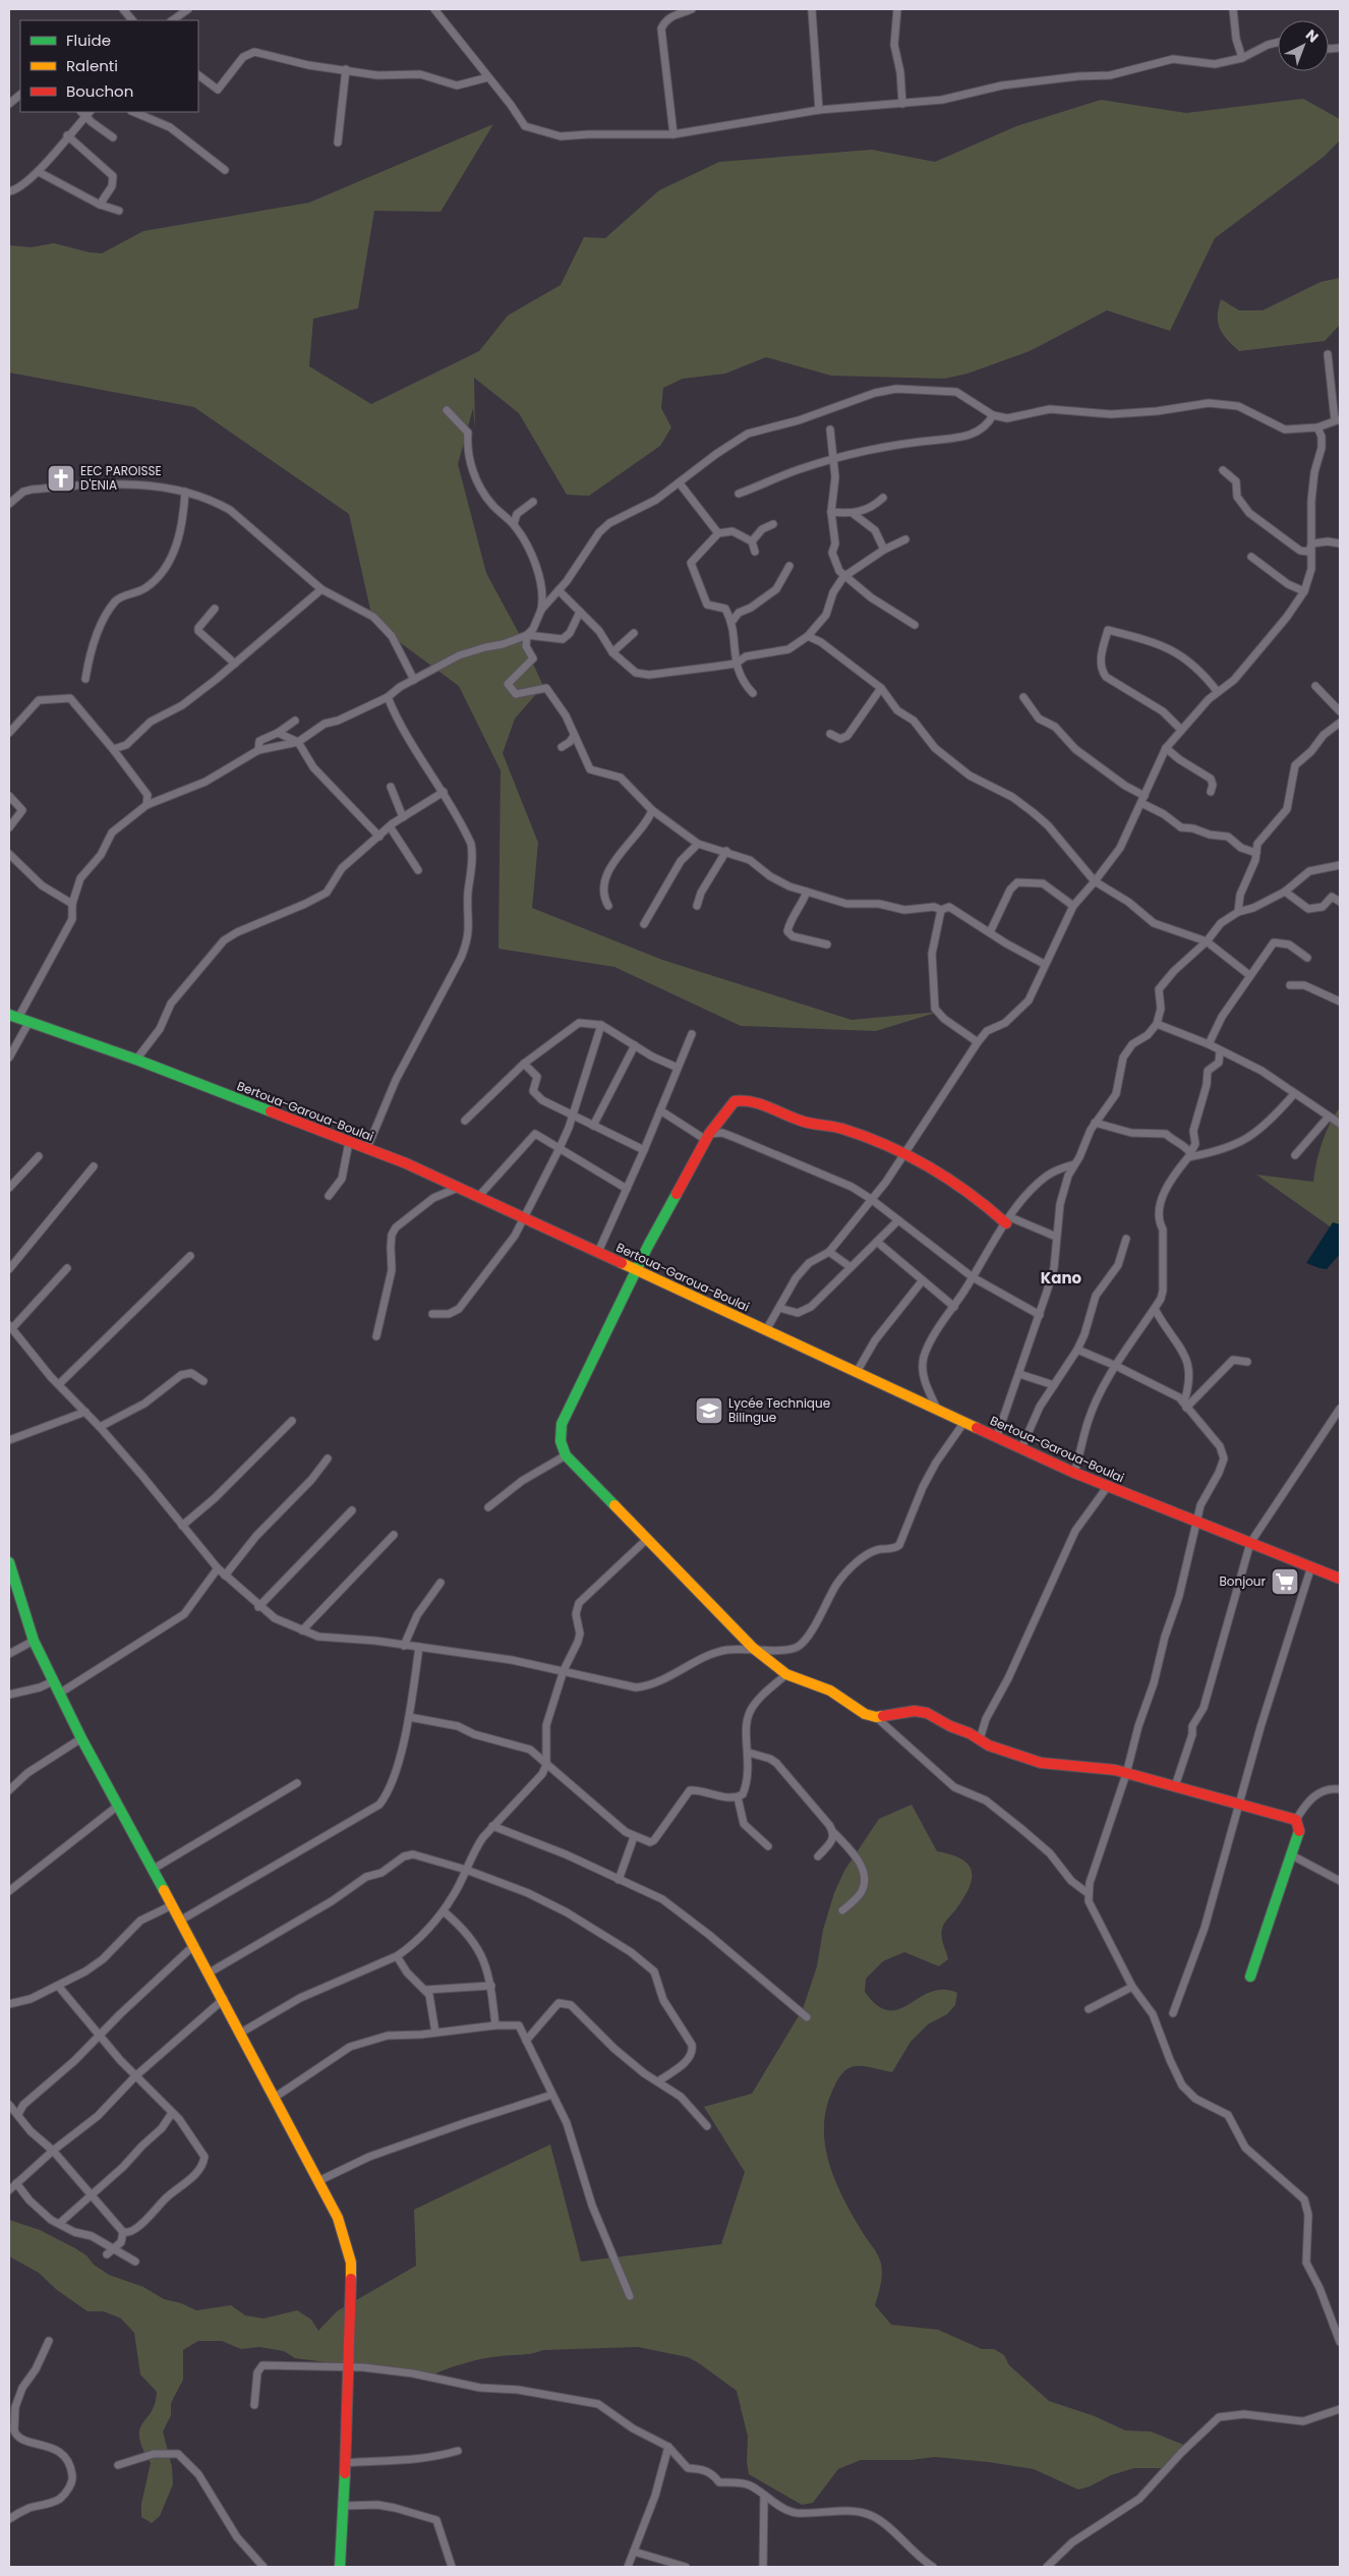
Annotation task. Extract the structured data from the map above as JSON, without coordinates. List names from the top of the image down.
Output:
{
  "streets": {
    "main road": ["Bertoua-Garoua-Boulai"]
  },
  "districts": ["Kano"],
  "places": {
    "church": ["EEC PAROISSE D'ENIA"],
    "school or university": ["Lycée Technique Bilingue"],
    "supermarket": ["Bonjour"]
  },
  "legend": ["Fluide", "Ralenti", "Bouchon"],
  "north": "top right"
}
